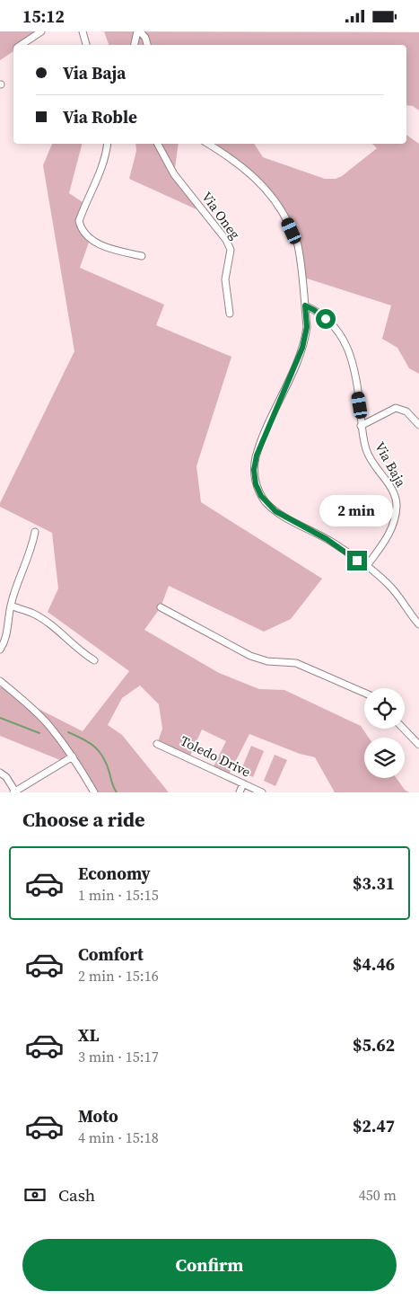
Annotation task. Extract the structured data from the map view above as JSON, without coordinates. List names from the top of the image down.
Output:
{
  "streets": {
    "street": ["Via Oneg", "Via Baja", "Toledo Drive"]
  },
  "page": {
    "status": "15:12",
    "banner": ["Via Baja", "Via Roble"],
    "bubble": "2 min",
    "heading": "Choose a ride",
    "list": [
      {
        "name": "Economy",
        "note": "1 min · 15:15",
        "value": "$3.31"
      },
      {
        "name": "Comfort",
        "note": "2 min · 15:16",
        "value": "$4.46"
      },
      {
        "name": "XL",
        "note": "3 min · 15:17",
        "value": "$5.62"
      },
      {
        "name": "Moto",
        "note": "4 min · 15:18",
        "value": "$2.47"
      }
    ],
    "pay": ["Cash", "450 m"],
    "buttons": "Confirm"
  }
}
